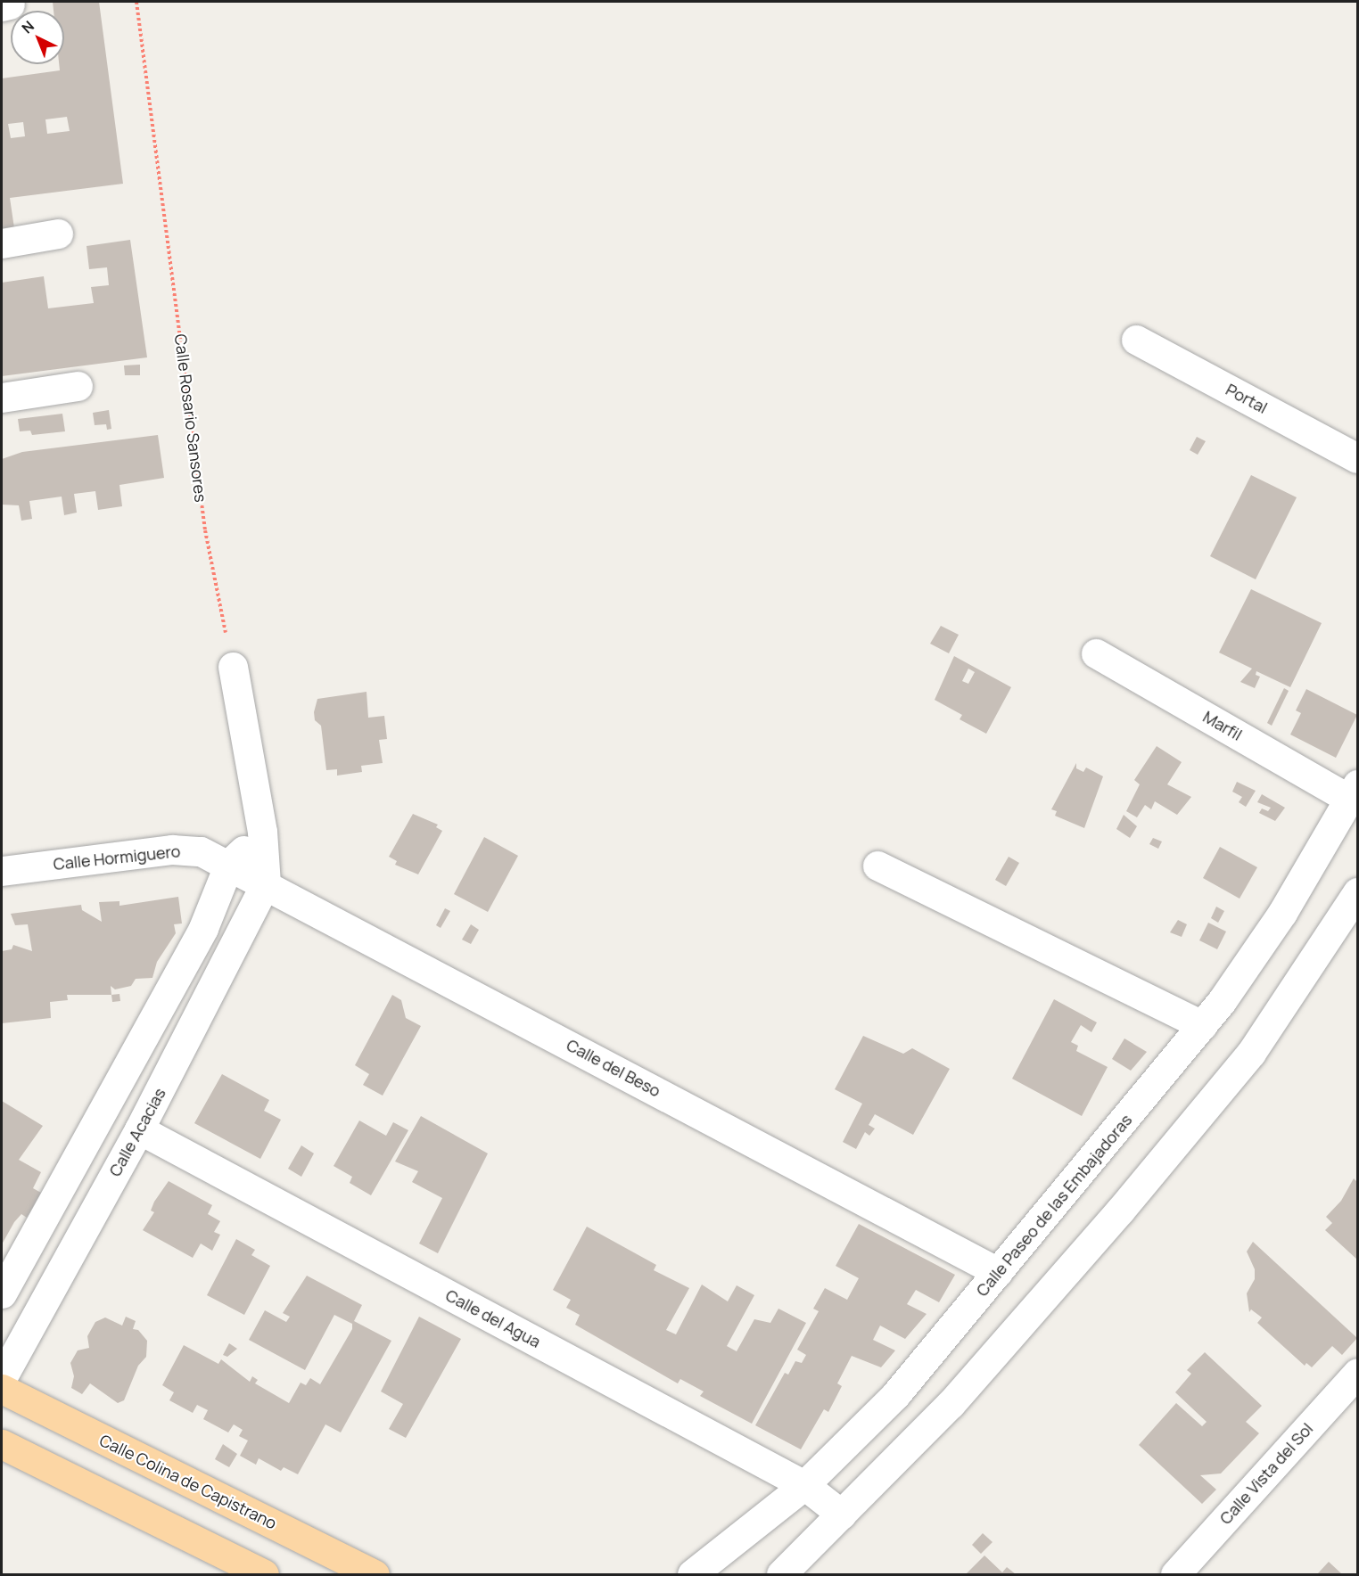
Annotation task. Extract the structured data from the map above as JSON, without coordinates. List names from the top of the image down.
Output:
{
  "streets": {
    "main road": ["Calle Colina de Capistrano"],
    "street": [
      "Portal",
      "Marfil",
      "Calle Hormiguero",
      "Calle del Beso",
      "Calle Acacias",
      "Calle Paseo de las Embajadoras",
      "Calle del Agua",
      "Calle Vista del Sol"
    ],
    "path": ["Calle Rosario Sansores"]
  },
  "crossings": [
    ["Marfil", "Calle Paseo de las Embajadoras"],
    ["Calle Hormiguero", "Calle del Beso"],
    ["Calle del Beso", "Calle Acacias"],
    ["Calle del Beso", "Calle Paseo de las Embajadoras"],
    ["Calle Acacias", "Calle del Agua"],
    ["Calle Paseo de las Embajadoras", "Calle del Agua"]
  ],
  "north": "top left"
}
